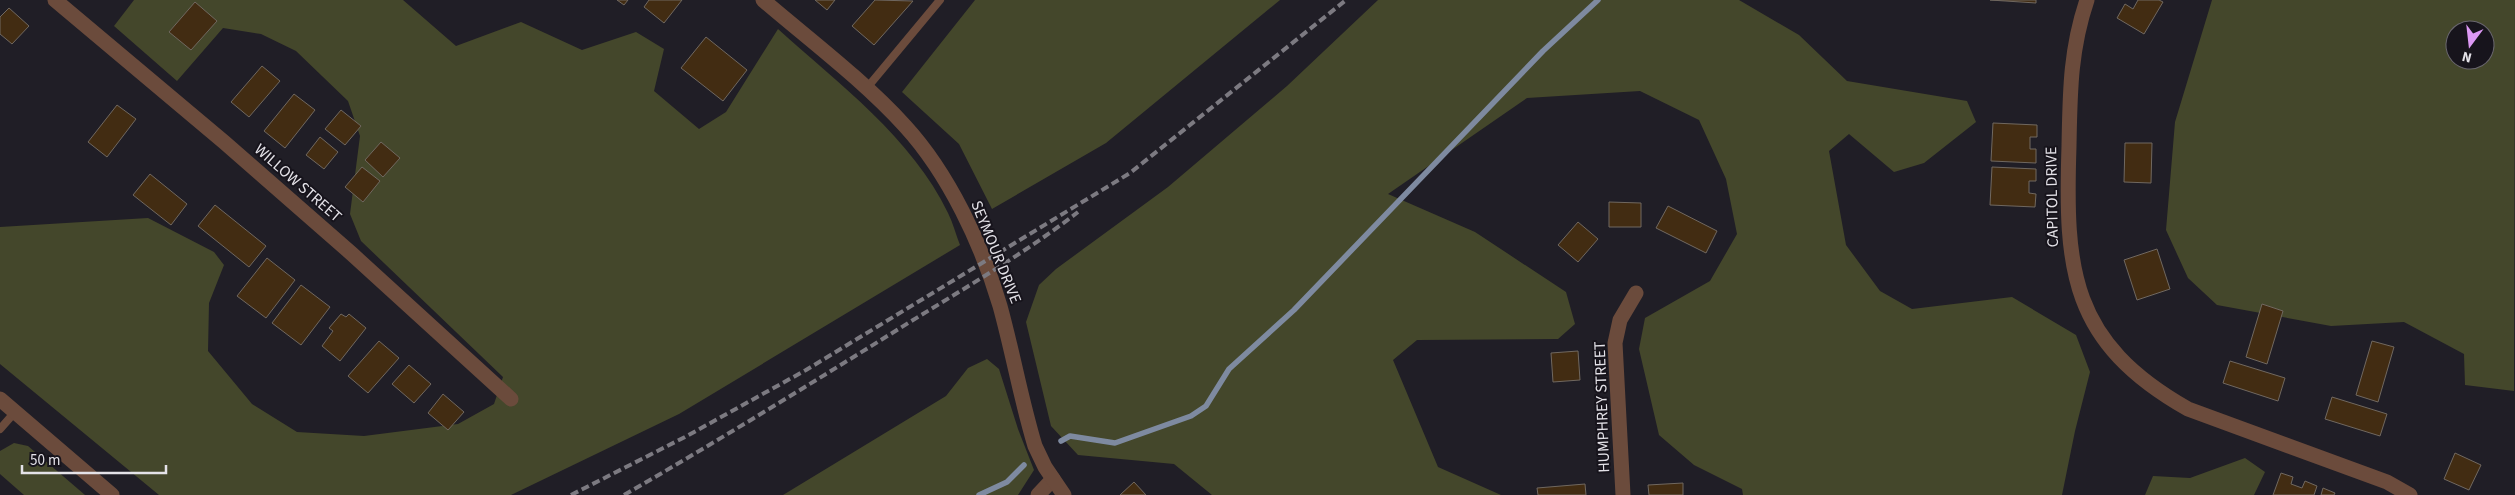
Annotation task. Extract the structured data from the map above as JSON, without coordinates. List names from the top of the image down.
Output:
{
  "streets": {
    "street": [
      "WILLOW STREET",
      "CAPITOL DRIVE",
      "SEYMOUR DRIVE",
      "HUMPHREY STREET"
    ]
  },
  "scale_bar": "50 m",
  "north": "bottom"
}
